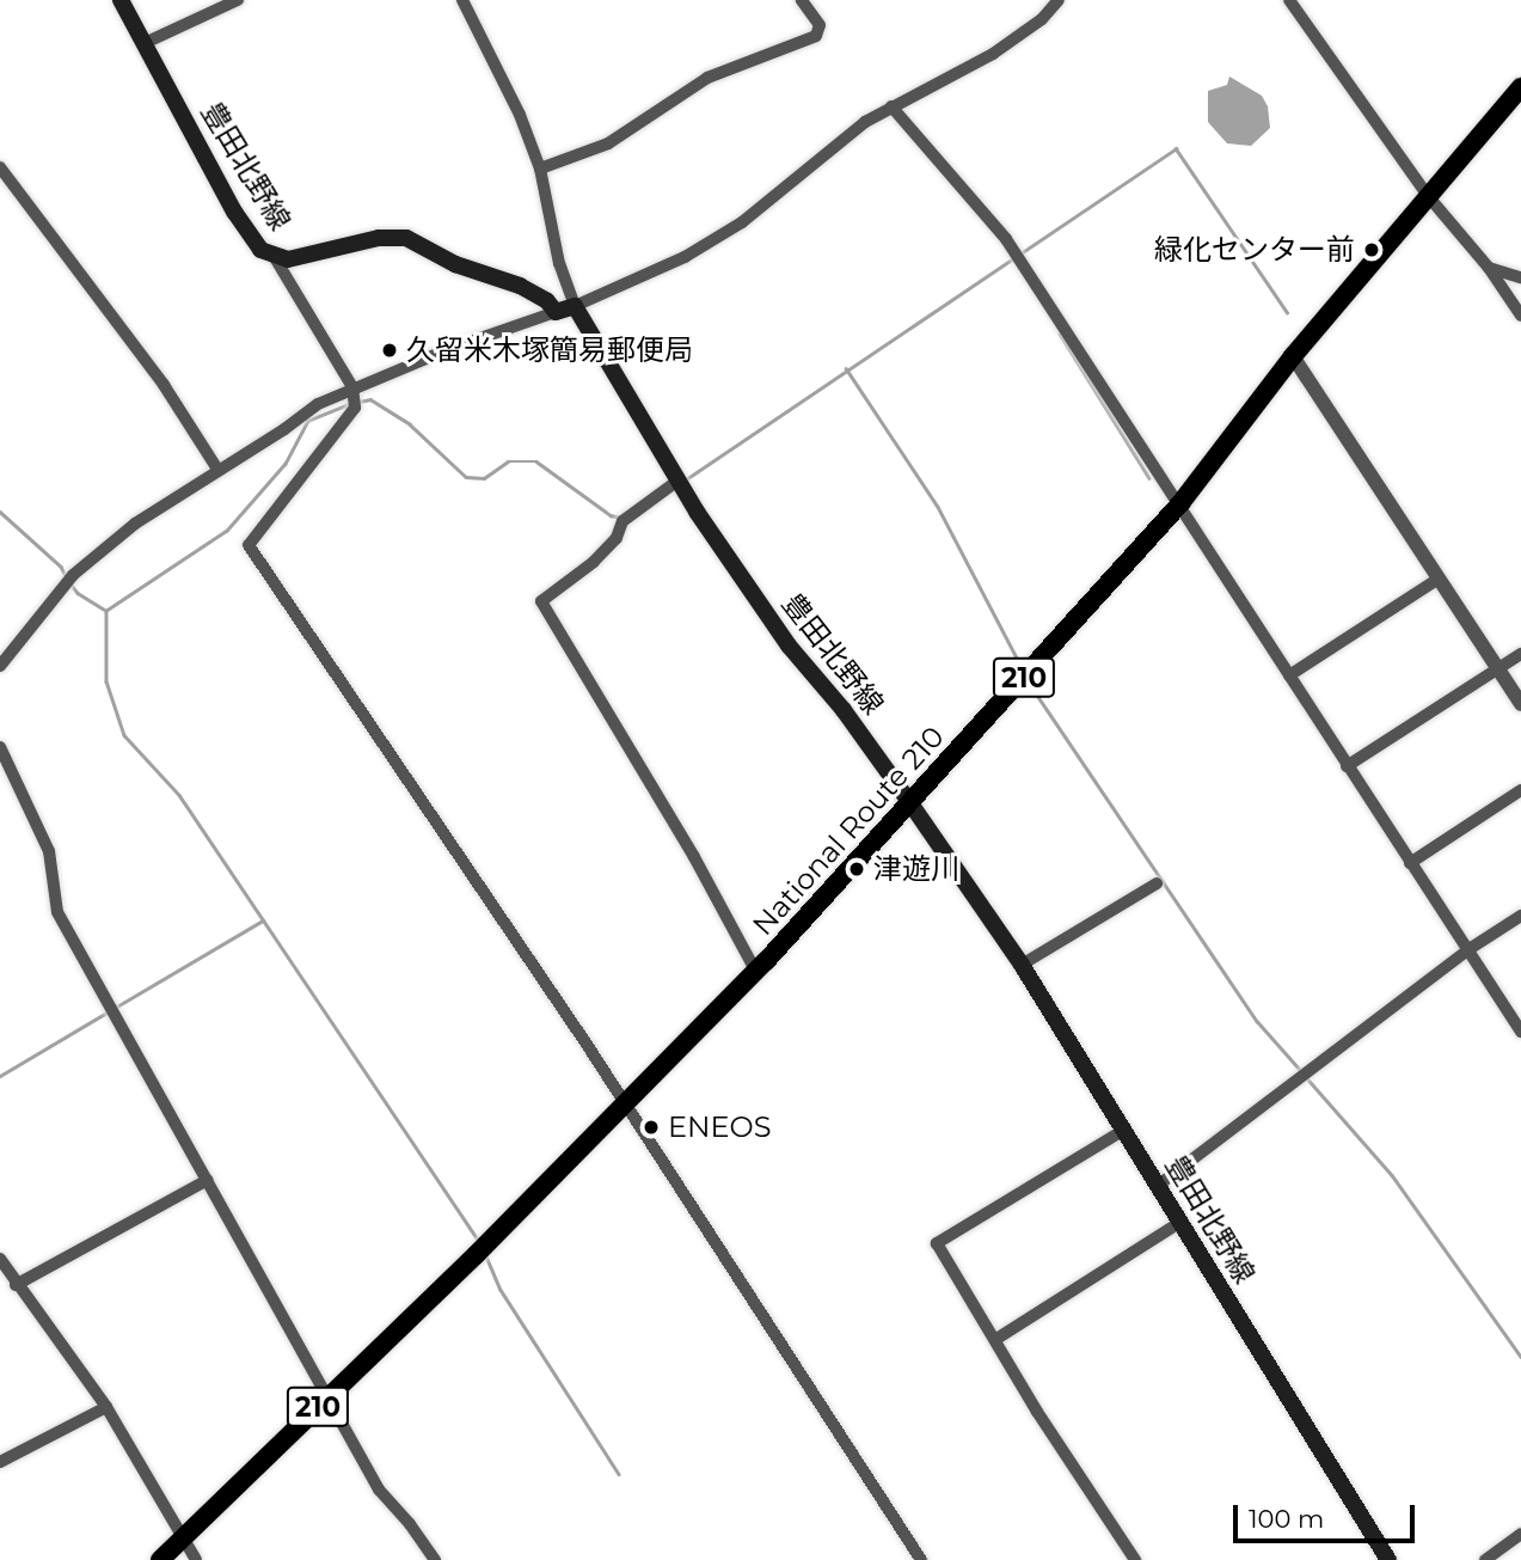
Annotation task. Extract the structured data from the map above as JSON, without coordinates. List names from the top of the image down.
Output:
{
  "streets": {
    "highway": ["210", "National Route 210"],
    "main road": ["豊田北野線"]
  },
  "crossings": [
    ["豊田北野線", "National Route 210"]
  ],
  "places": [
    "緑化センター前",
    "久留米木塚簡易郵便局",
    "津遊川",
    "ENEOS"
  ],
  "scale_bar": "100 m"
}
